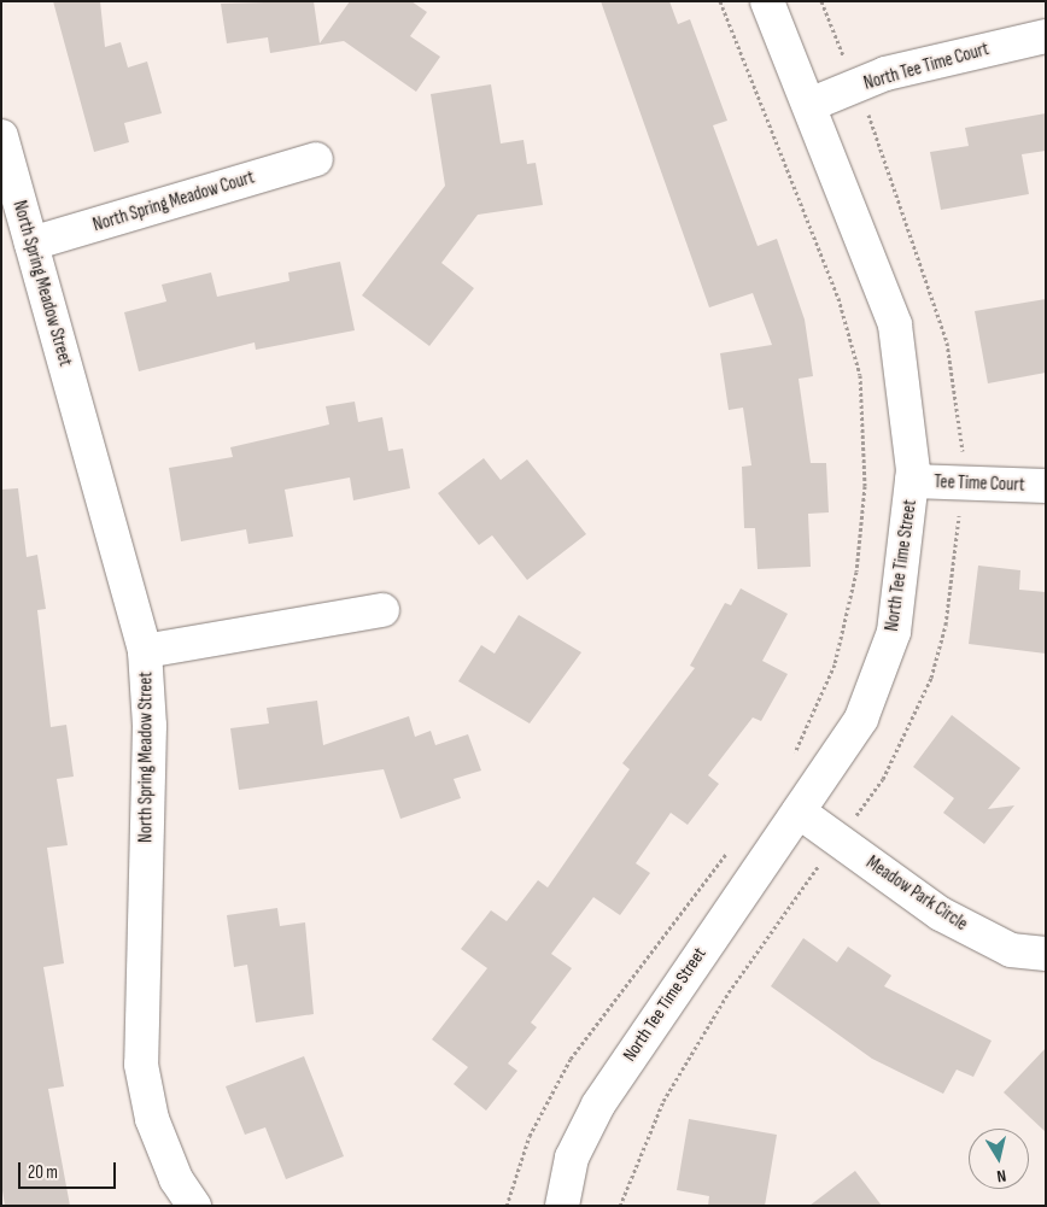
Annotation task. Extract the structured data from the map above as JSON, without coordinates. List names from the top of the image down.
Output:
{
  "streets": {
    "street": [
      "North Tee Time Court",
      "North Spring Meadow Court",
      "North Spring Meadow Street",
      "Tee Time Court",
      "North Tee Time Street",
      "Meadow Park Circle"
    ]
  },
  "crossings": [
    ["North Tee Time Court", "North Tee Time Street"],
    ["North Spring Meadow Court", "North Spring Meadow Street"],
    ["Tee Time Court", "North Tee Time Street"],
    ["North Tee Time Street", "Meadow Park Circle"]
  ],
  "scale_bar": "20 m",
  "north": "bottom"
}
